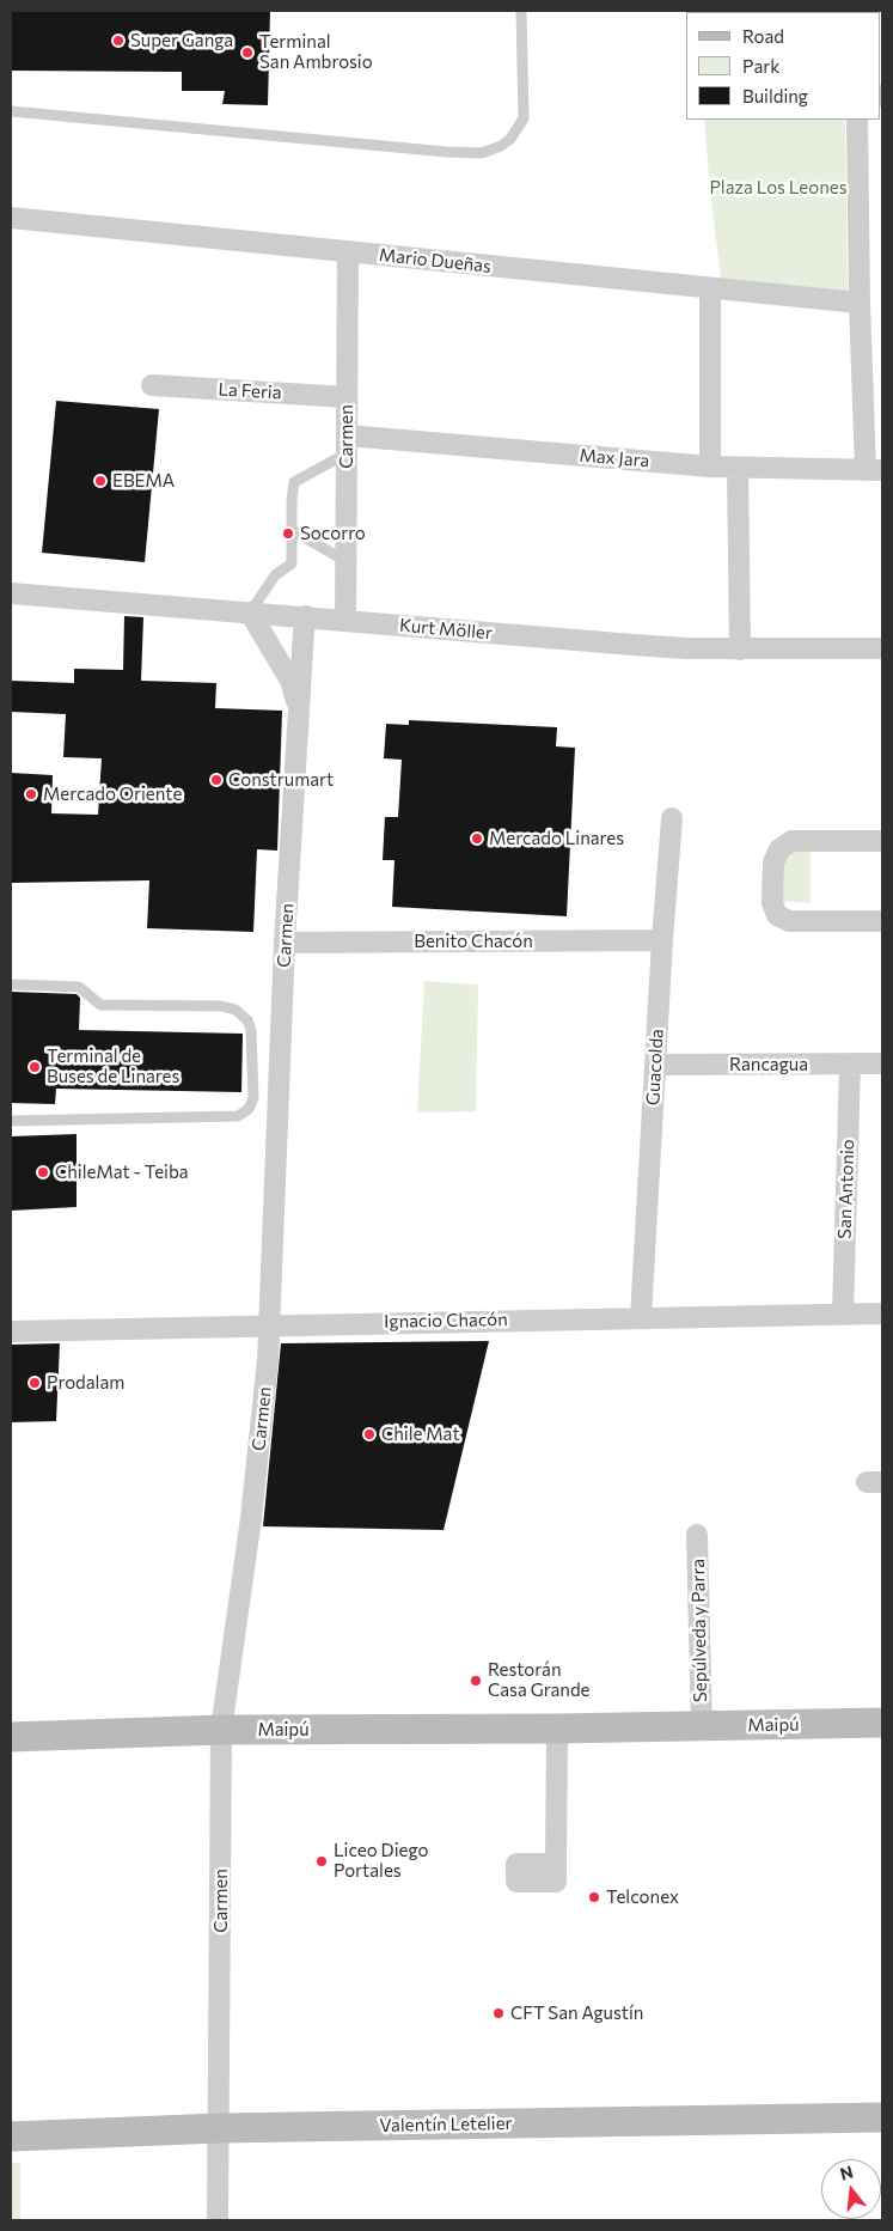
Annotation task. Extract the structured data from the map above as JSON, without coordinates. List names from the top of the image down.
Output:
{
  "streets": {
    "main road": ["Maipú", "Valentín Letelier"],
    "street": [
      "Mario Dueñas",
      "La Feria",
      "Carmen",
      "Max Jara",
      "Kurt Möller",
      "Benito Chacón",
      "Rancagua",
      "Guacolda",
      "San Antonio",
      "Ignacio Chacón",
      "Sepúlveda y Parra"
    ]
  },
  "crossings": [
    ["Mario Dueñas", "Carmen"],
    ["La Feria", "Carmen"],
    ["Carmen", "Max Jara"],
    ["Carmen", "Kurt Möller"],
    ["Carmen", "Benito Chacón"],
    ["Carmen", "Ignacio Chacón"],
    ["Carmen", "Maipú"],
    ["Carmen", "Valentín Letelier"],
    ["Benito Chacón", "Guacolda"],
    ["Rancagua", "Guacolda"],
    ["Rancagua", "San Antonio"],
    ["Guacolda", "Ignacio Chacón"],
    ["San Antonio", "Ignacio Chacón"],
    ["Sepúlveda y Parra", "Maipú"]
  ],
  "parks": ["Plaza Los Leones"],
  "places": [
    "Super Ganga",
    "Terminal San Ambrosio",
    "EBEMA",
    "Socorro",
    "Construmart",
    "Mercado Oriente",
    "Mercado Linares",
    "Terminal de Buses de Linares",
    "ChileMat - Teiba",
    "Prodalam",
    "Chile Mat",
    "Restorán Casa Grande",
    "Liceo Diego Portales",
    "Telconex",
    "CFT San Agustín"
  ],
  "legend": ["Road", "Park", "Building"],
  "north": "top"
}
